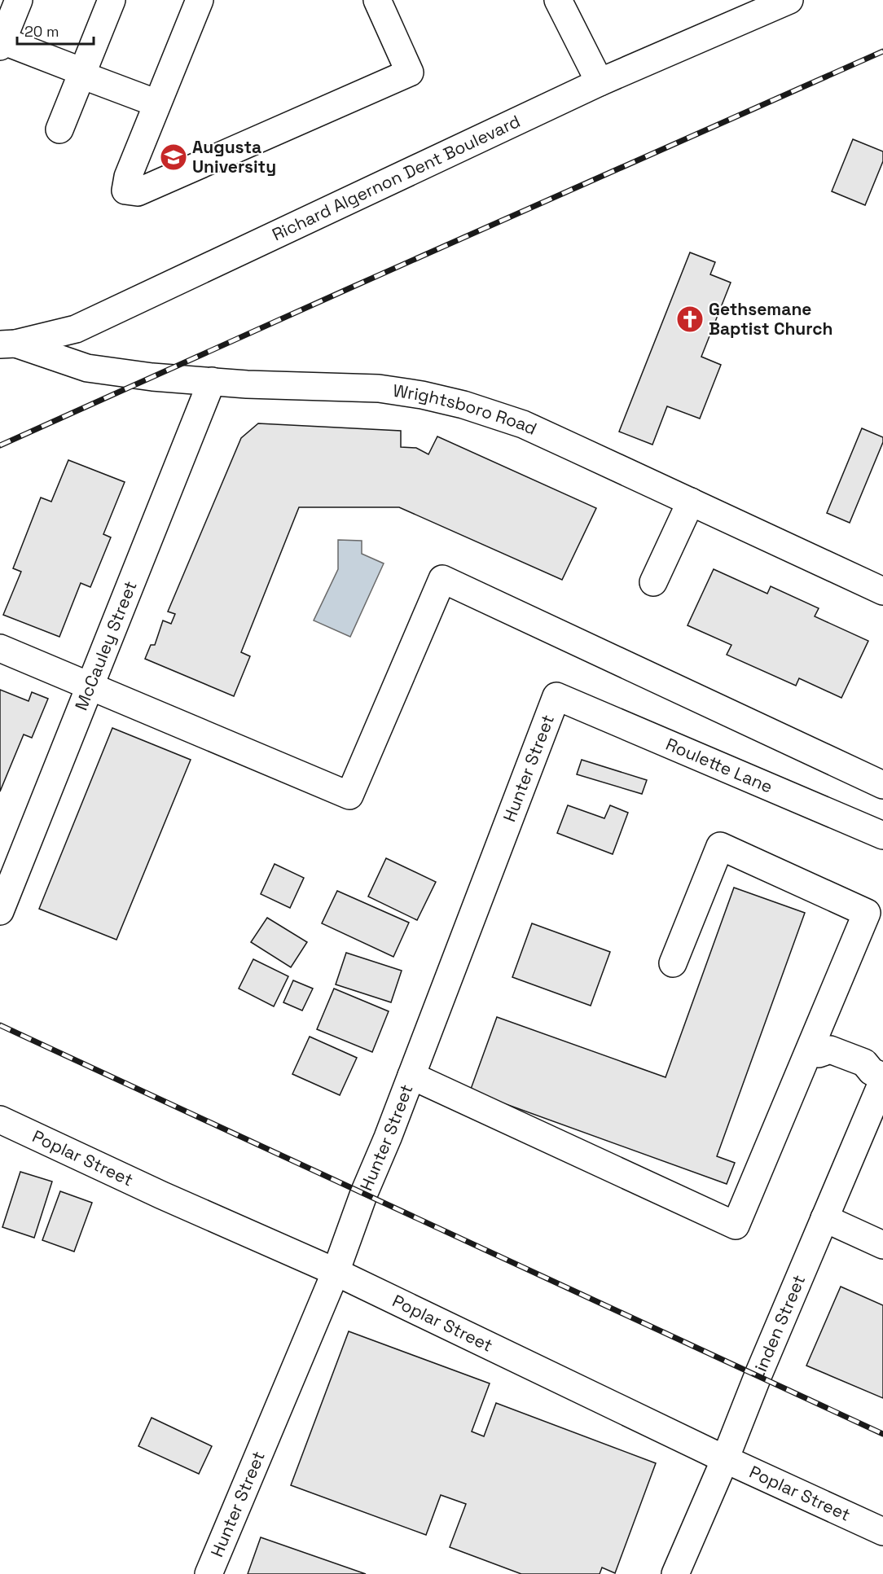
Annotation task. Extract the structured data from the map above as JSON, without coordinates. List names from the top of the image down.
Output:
{
  "streets": {
    "street": [
      "Richard Algernon Dent Boulevard",
      "Wrightsboro Road",
      "McCauley Street",
      "Roulette Lane",
      "Hunter Street",
      "Poplar Street",
      "Linden Street"
    ]
  },
  "crossings": [
    ["Richard Algernon Dent Boulevard", "Wrightsboro Road"],
    ["Wrightsboro Road", "McCauley Street"],
    ["Roulette Lane", "Hunter Street"],
    ["Hunter Street", "Poplar Street"],
    ["Poplar Street", "Linden Street"]
  ],
  "places": {
    "school or university": ["Augusta University"],
    "church": ["Gethsemane Baptist Church"]
  },
  "scale_bar": "20 m"
}
